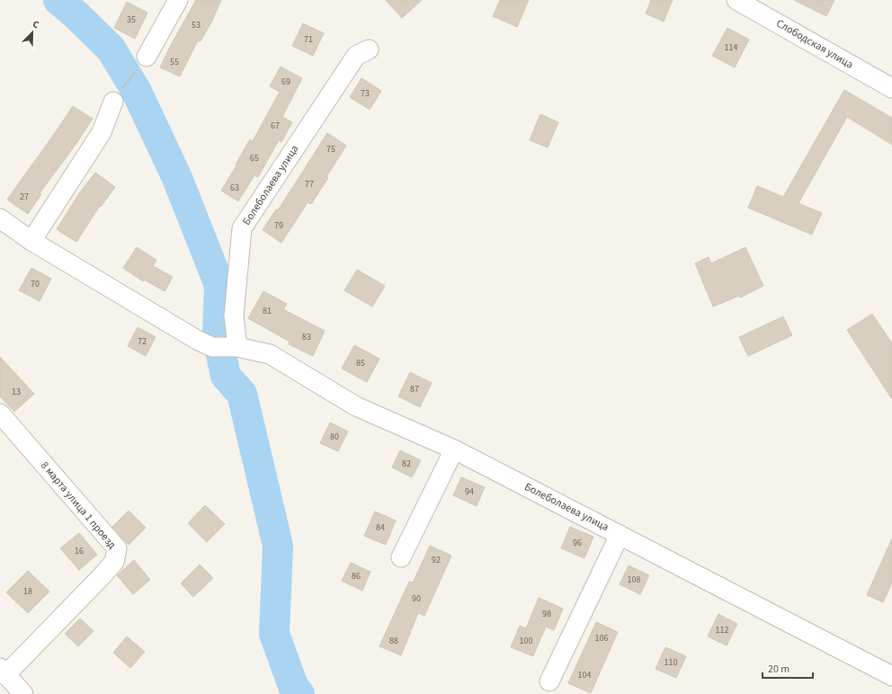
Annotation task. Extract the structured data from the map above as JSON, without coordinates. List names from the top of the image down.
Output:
{
  "streets": {
    "street": ["Слободская улица", "Болеболаева улица", "8 марта улица 1 проезд"]
  },
  "house_numbers": [
    "35",
    "53",
    "71",
    "114",
    "55",
    "69",
    "73",
    "67",
    "75",
    "65",
    "77",
    "63",
    "27",
    "79",
    "70",
    "81",
    "83",
    "72",
    "85",
    "87",
    "13",
    "80",
    "82",
    "94",
    "84",
    "96",
    "16",
    "92",
    "86",
    "108",
    "18",
    "90",
    "98",
    "112",
    "106",
    "88",
    "100",
    "110",
    "104"
  ],
  "scale_bar": "20 m",
  "north": "top right"
}
